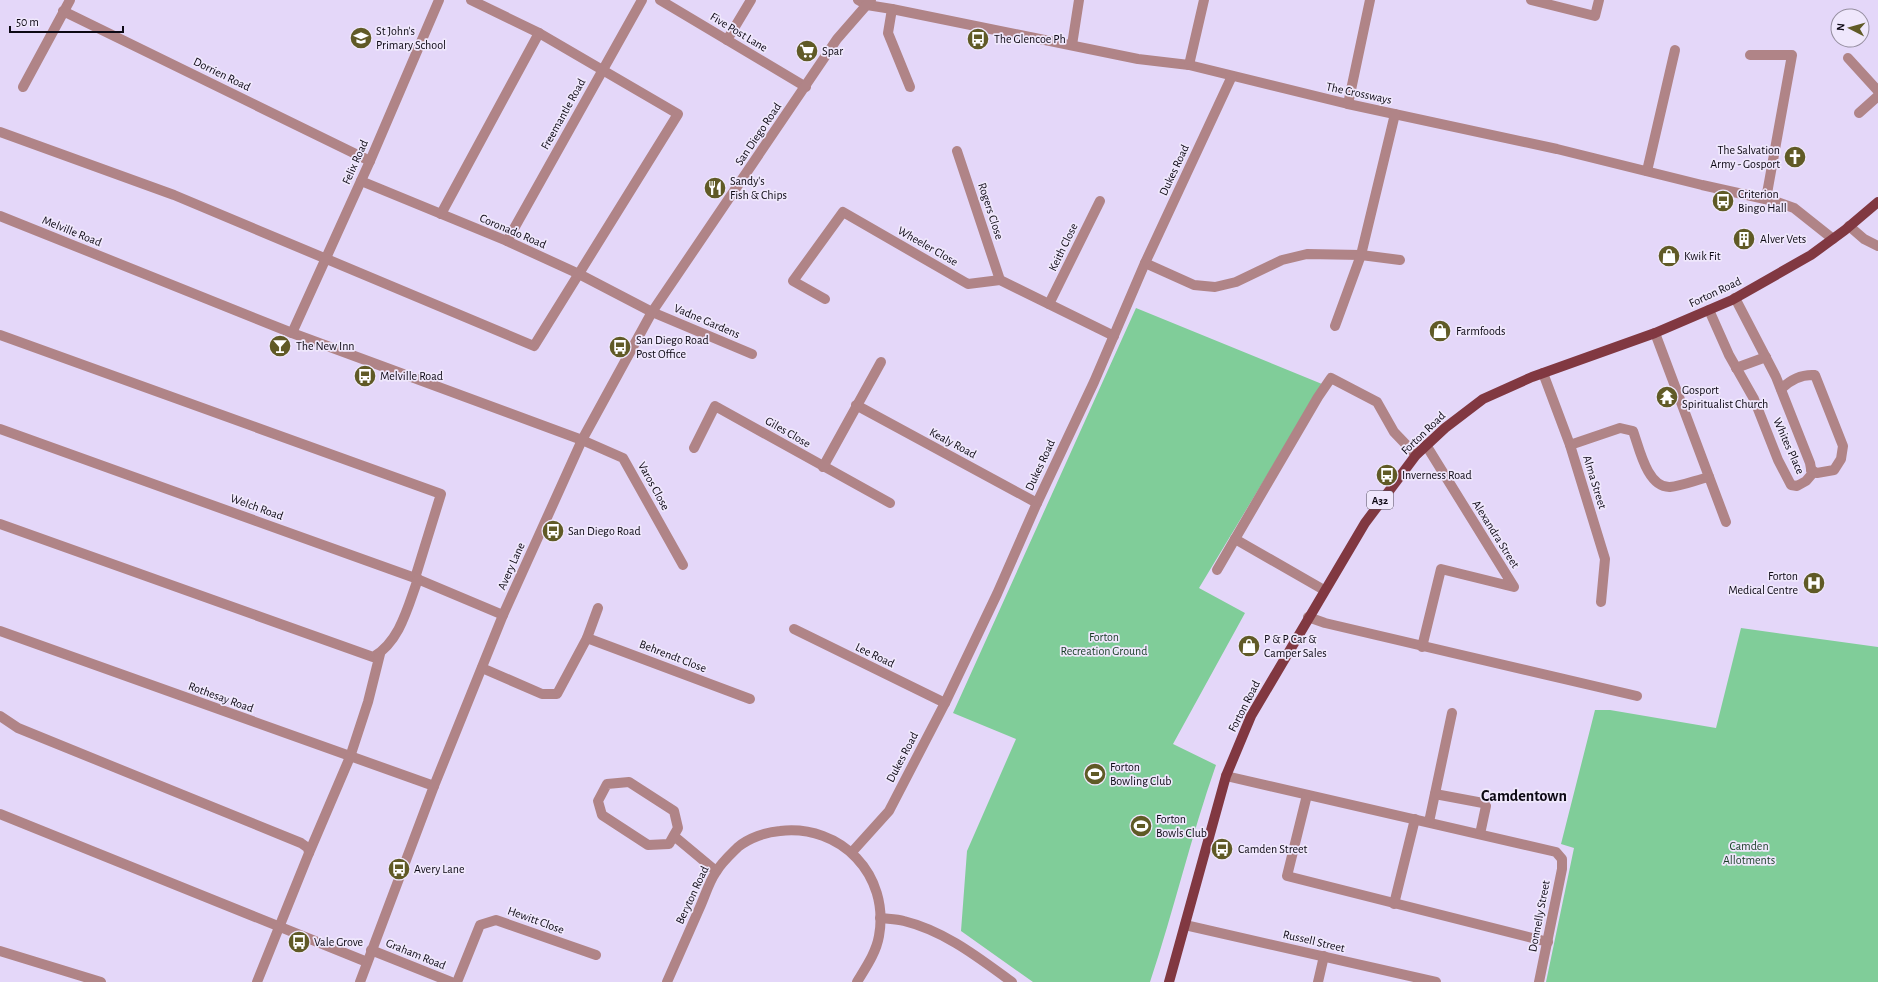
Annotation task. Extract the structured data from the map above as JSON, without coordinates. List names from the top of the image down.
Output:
{
  "streets": {
    "main road": ["Forton Road", "A32"],
    "street": [
      "Five Post Lane",
      "Dorrien Road",
      "The Crossways",
      "Freemantle Road",
      "San Diego Road",
      "Felix Road",
      "Dukes Road",
      "Rogers Close",
      "Melville Road",
      "Coronado Road",
      "Wheeler Close",
      "Keith Close",
      "Vadne Gardens",
      "Giles Close",
      "Kealy Road",
      "Whites Place",
      "Alma Street",
      "Varos Close",
      "Welch Road",
      "Alexandra Street",
      "Avery Lane",
      "Lee Road",
      "Behrendt Close",
      "Rothesay Road",
      "Beryton Road",
      "Donnelly Street",
      "Hewitt Close",
      "Russell Street",
      "Graham Road"
    ]
  },
  "crossings": [
    ["Five Post Lane", "San Diego Road"],
    ["Dorrien Road", "Felix Road"],
    ["The Crossways", "San Diego Road"],
    ["The Crossways", "Dukes Road"],
    ["The Crossways", "Forton Road"],
    ["Freemantle Road", "Coronado Road"],
    ["San Diego Road", "Coronado Road"],
    ["San Diego Road", "Vadne Gardens"],
    ["San Diego Road", "Avery Lane"],
    ["Felix Road", "Melville Road"],
    ["Felix Road", "Coronado Road"],
    ["Dukes Road", "Kealy Road"],
    ["Dukes Road", "Lee Road"],
    ["Dukes Road", "Beryton Road"],
    ["Rogers Close", "Wheeler Close"],
    ["Melville Road", "Varos Close"],
    ["Melville Road", "Avery Lane"],
    ["Coronado Road", "Vadne Gardens"],
    ["Forton Road", "Whites Place"],
    ["Forton Road", "Alma Street"],
    ["Forton Road", "Alexandra Street"],
    ["Forton Road", "Russell Street"],
    ["Varos Close", "Avery Lane"],
    ["Welch Road", "Avery Lane"],
    ["Avery Lane", "Rothesay Road"],
    ["Avery Lane", "Graham Road"]
  ],
  "districts": ["Camdentown"],
  "parks": ["Forton Recreation Ground", "Camden Allotments"],
  "places": {
    "school or university": ["St John's Primary School"],
    "bus stop": [
      "The Glencoe Ph",
      "Criterion Bingo Hall",
      "San Diego Road Post Office",
      "Melville Road",
      "Inverness Road",
      "San Diego Road",
      "Camden Street",
      "Avery Lane",
      "Vale Grove"
    ],
    "supermarket": ["Spar"],
    "church": ["The Salvation Army - Gosport"],
    "restaurant": ["Sandy's Fish & Chips"],
    "building": ["Alver Vets"],
    "shop": ["Kwik Fit", "Farmfoods", "P & P Car & Camper Sales"],
    "bar": ["The New Inn"],
    "temple": ["Gosport Spiritualist Church"],
    "hospital": ["Forton Medical Centre"],
    "sports": ["Forton Bowling Club", "Forton Bowls Club"]
  },
  "scale_bar": "50 m",
  "north": "left"
}
